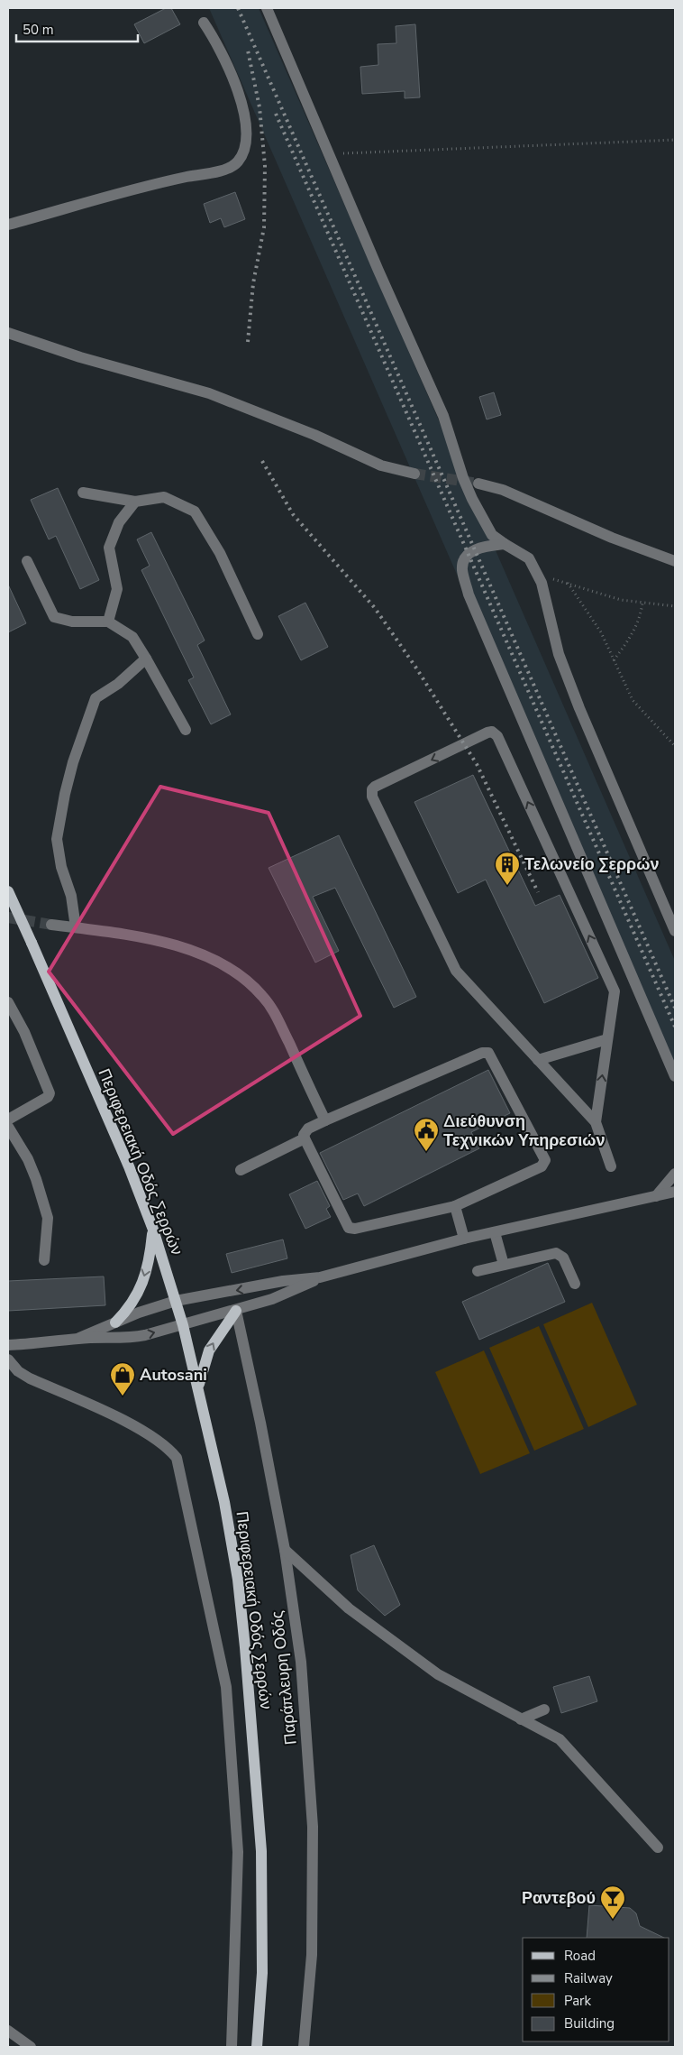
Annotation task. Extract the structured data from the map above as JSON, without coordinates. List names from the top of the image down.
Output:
{
  "streets": {
    "main road": ["Περιφερειακή Οδός Σερρών"],
    "street": ["Παράπλευρη Οδός"]
  },
  "places": {
    "building": ["Τελωνείο Σερρών"],
    "public building": ["Διεύθυνση Τεχνικών Υπηρεσιών"],
    "shop": ["Autosani"],
    "bar": ["Ραντεβού"]
  },
  "legend": [
    "Road",
    "Railway",
    "Park",
    "Building"
  ],
  "scale_bar": "50 m"
}
